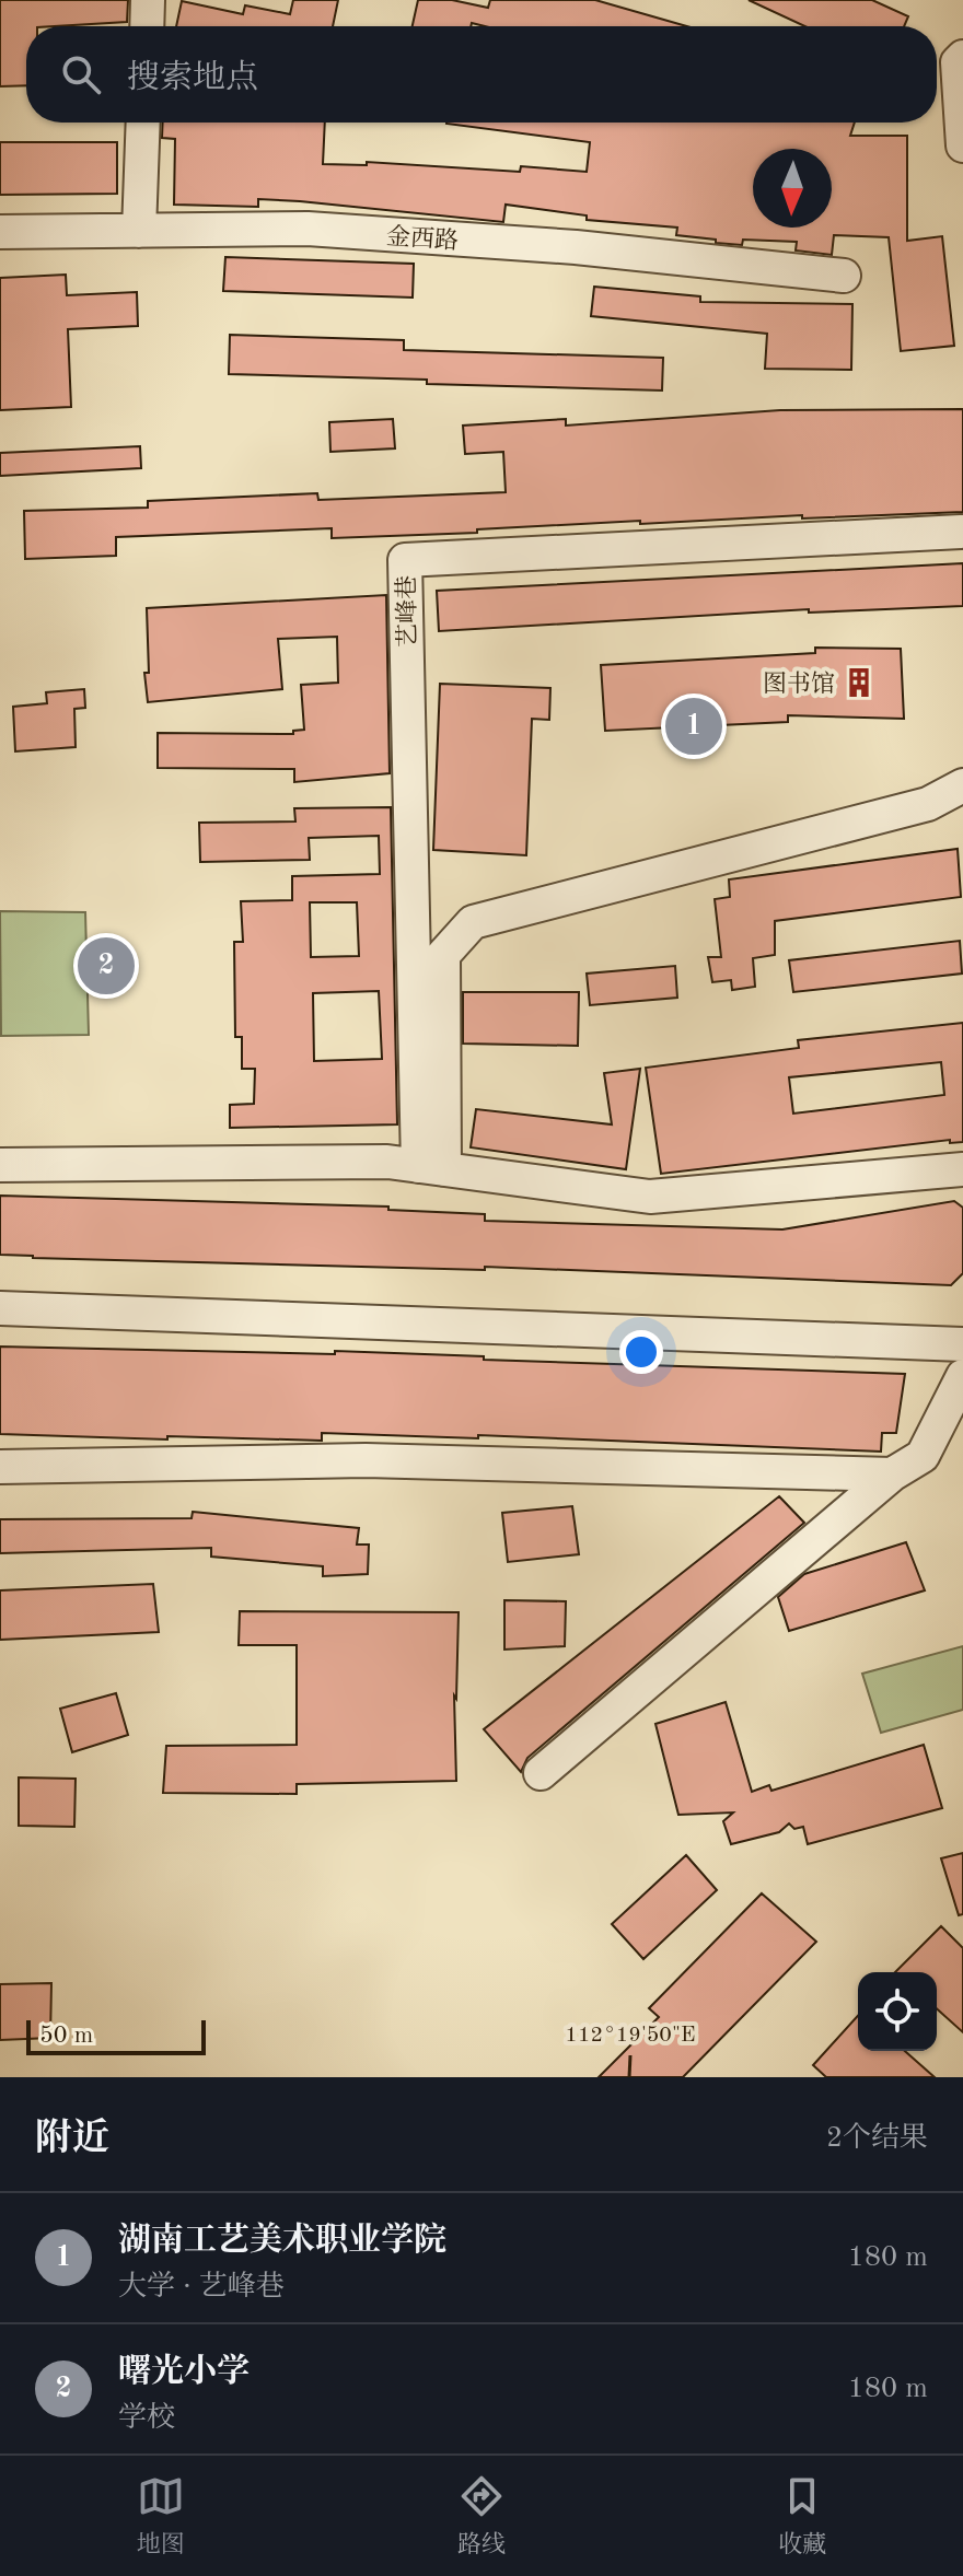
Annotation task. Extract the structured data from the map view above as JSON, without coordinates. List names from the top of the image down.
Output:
{
  "streets": {
    "street": ["金西路", "艺峰巷"]
  },
  "places": {
    "building": ["图书馆"]
  },
  "scale_bar": "50 m",
  "north": "bottom",
  "page": {
    "search": "搜索地点",
    "pins": ["1", "2"],
    "scale": "50 m",
    "heading": ["附近", "2个结果"],
    "list": [
      {
        "mark": "1",
        "name": "湖南工艺美术职业学院",
        "note": "大学 · 艺峰巷",
        "value": "180 m"
      },
      {
        "mark": "2",
        "name": "曙光小学",
        "note": "学校",
        "value": "180 m"
      }
    ],
    "nav": ["地图", "路线", "收藏"]
  },
  "coordinates": ["112°19'50\"E"]
}
